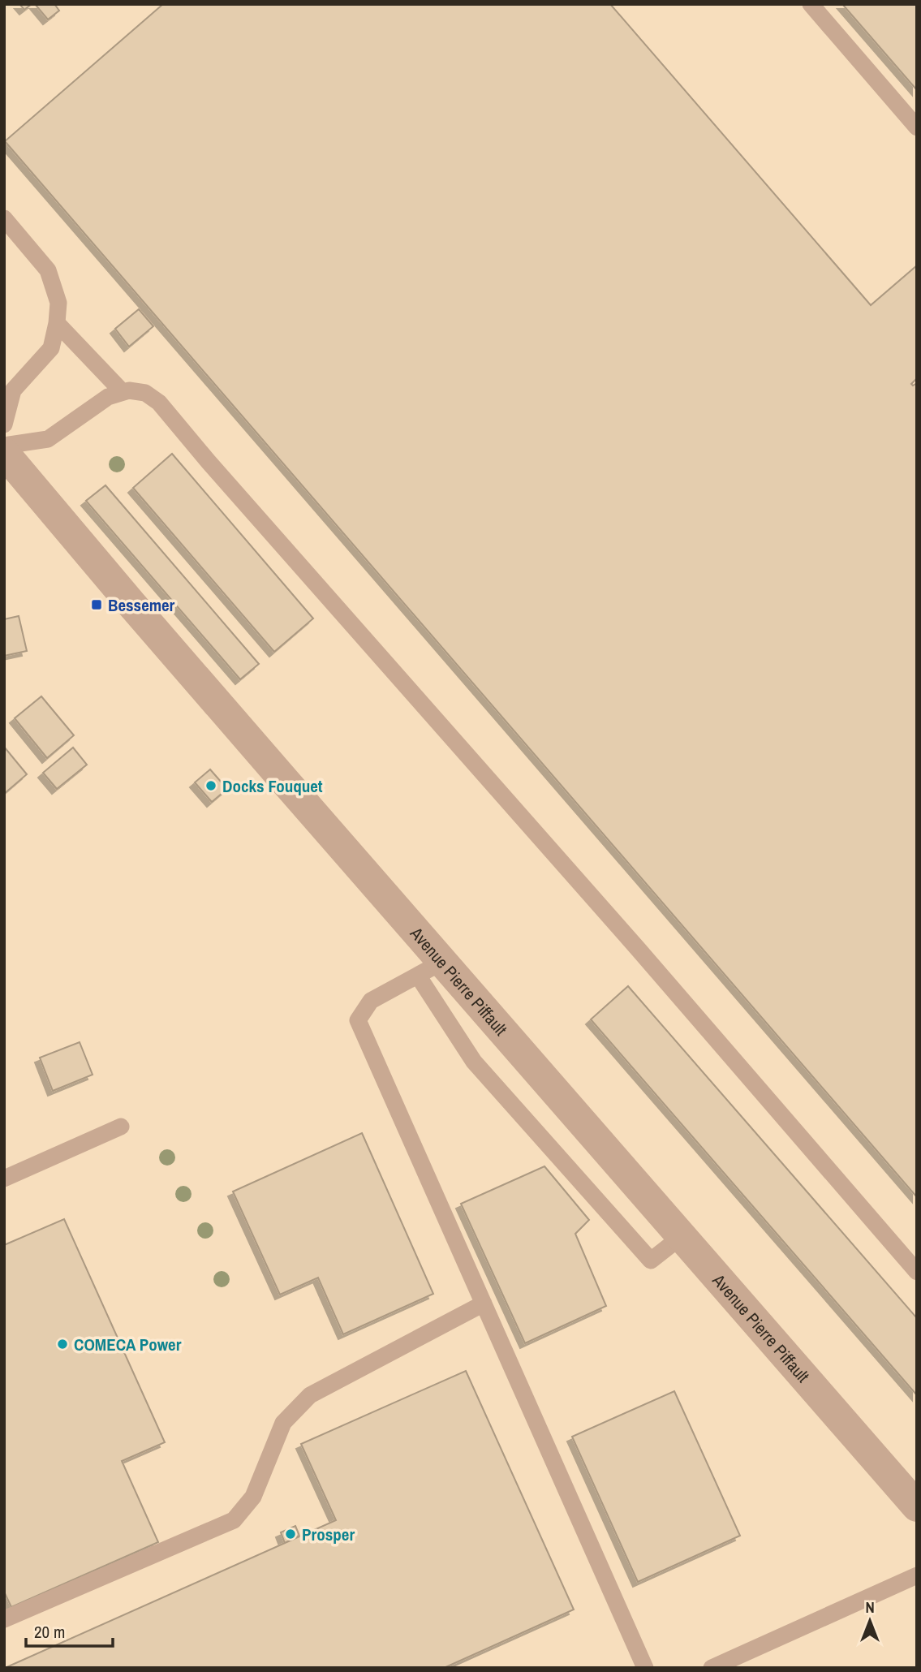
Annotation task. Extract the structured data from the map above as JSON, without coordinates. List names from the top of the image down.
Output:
{
  "streets": {
    "street": ["Avenue Pierre Piffault"]
  },
  "places": {
    "transit": ["Bessemer"],
    "other": ["Docks Fouquet", "COMECA Power", "Prosper"]
  },
  "scale_bar": "20 m",
  "north": "top"
}
